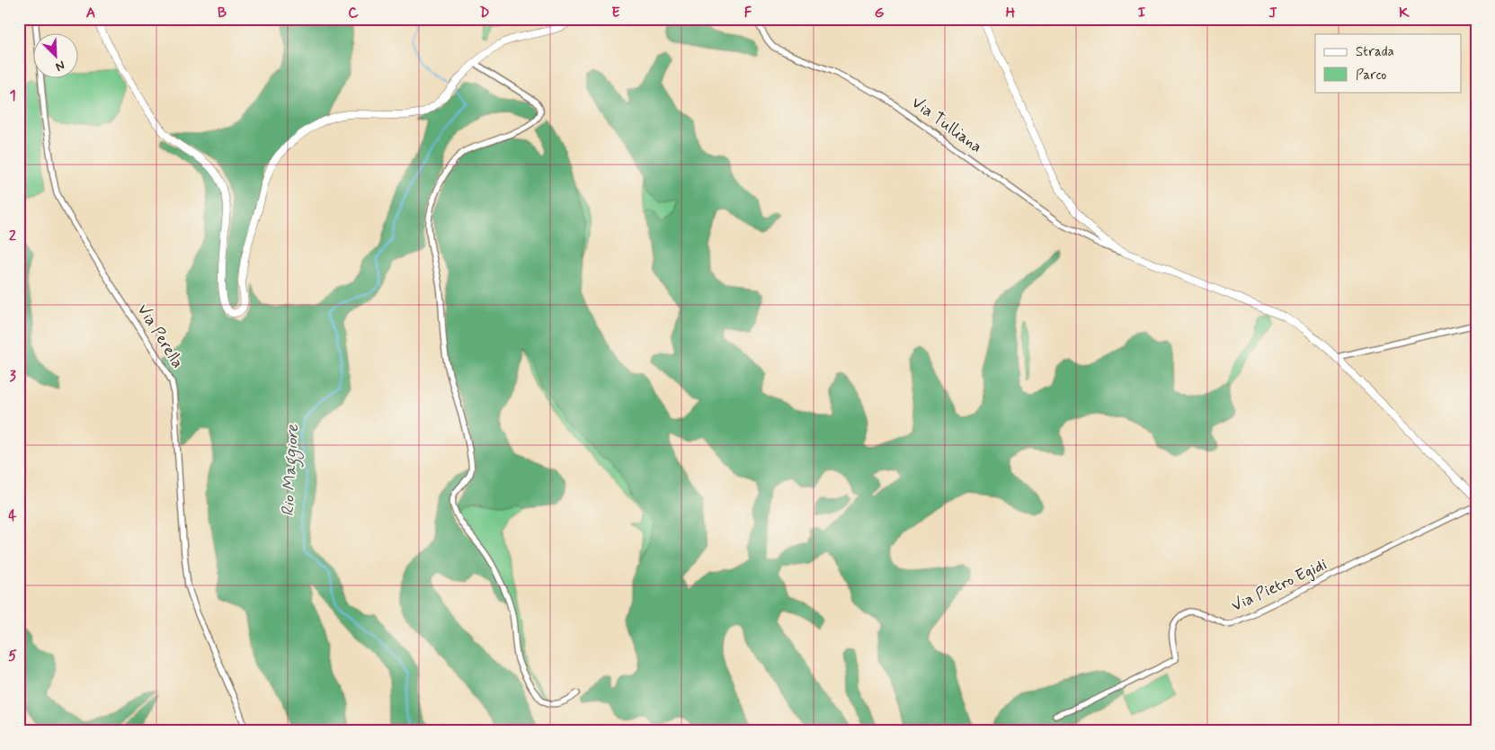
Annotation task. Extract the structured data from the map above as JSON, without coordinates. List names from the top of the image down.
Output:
{
  "streets": {
    "street": ["Via Tulliana", "Via Perella", "Via Pietro Egidi"]
  },
  "water": ["Rio Maggiore"],
  "legend": ["Strada", "Parco"],
  "north": "bottom right",
  "grid": {
    "columns": [
      "A",
      "B",
      "C",
      "D",
      "E",
      "F",
      "G",
      "H",
      "I",
      "J",
      "K"
    ],
    "rows": [
      "1",
      "2",
      "3",
      "4",
      "5"
    ]
  }
}
